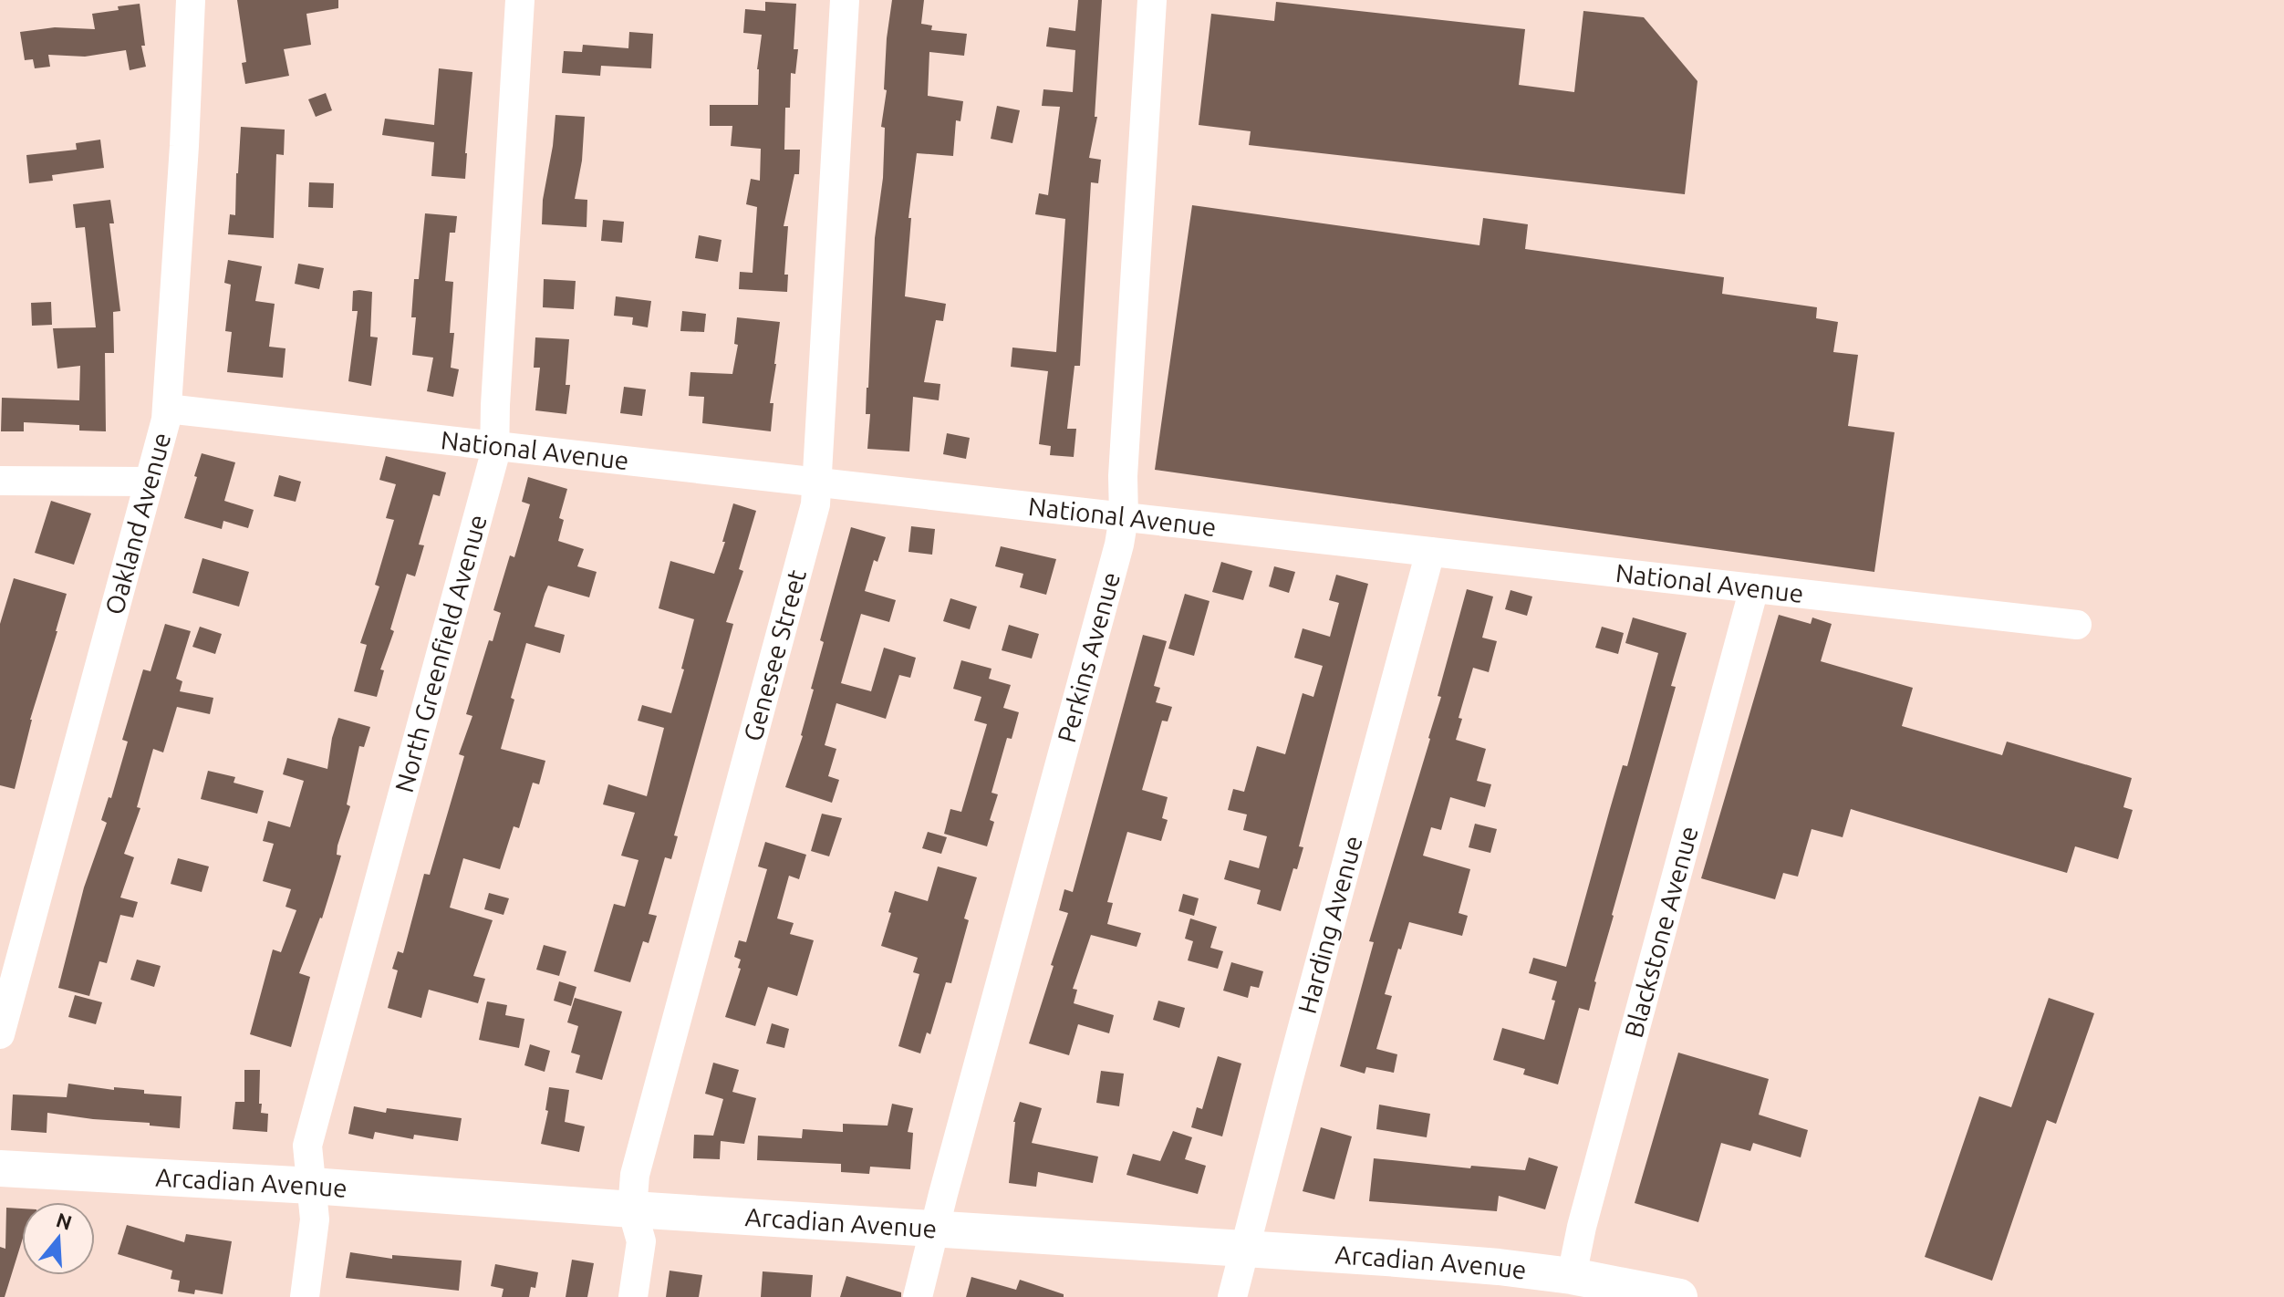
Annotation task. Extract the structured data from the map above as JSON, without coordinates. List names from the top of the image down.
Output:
{
  "streets": {
    "main road": ["Arcadian Avenue"],
    "street": [
      "National Avenue",
      "Oakland Avenue",
      "North Greenfield Avenue",
      "Genesee Street",
      "Perkins Avenue",
      "Harding Avenue",
      "Blackstone Avenue"
    ]
  },
  "crossings": [
    ["National Avenue", "Oakland Avenue"],
    ["National Avenue", "North Greenfield Avenue"],
    ["National Avenue", "Genesee Street"],
    ["National Avenue", "Perkins Avenue"],
    ["National Avenue", "Harding Avenue"],
    ["National Avenue", "Blackstone Avenue"],
    ["North Greenfield Avenue", "Arcadian Avenue"],
    ["Genesee Street", "Arcadian Avenue"],
    ["Perkins Avenue", "Arcadian Avenue"],
    ["Harding Avenue", "Arcadian Avenue"],
    ["Blackstone Avenue", "Arcadian Avenue"]
  ],
  "north": "top"
}
